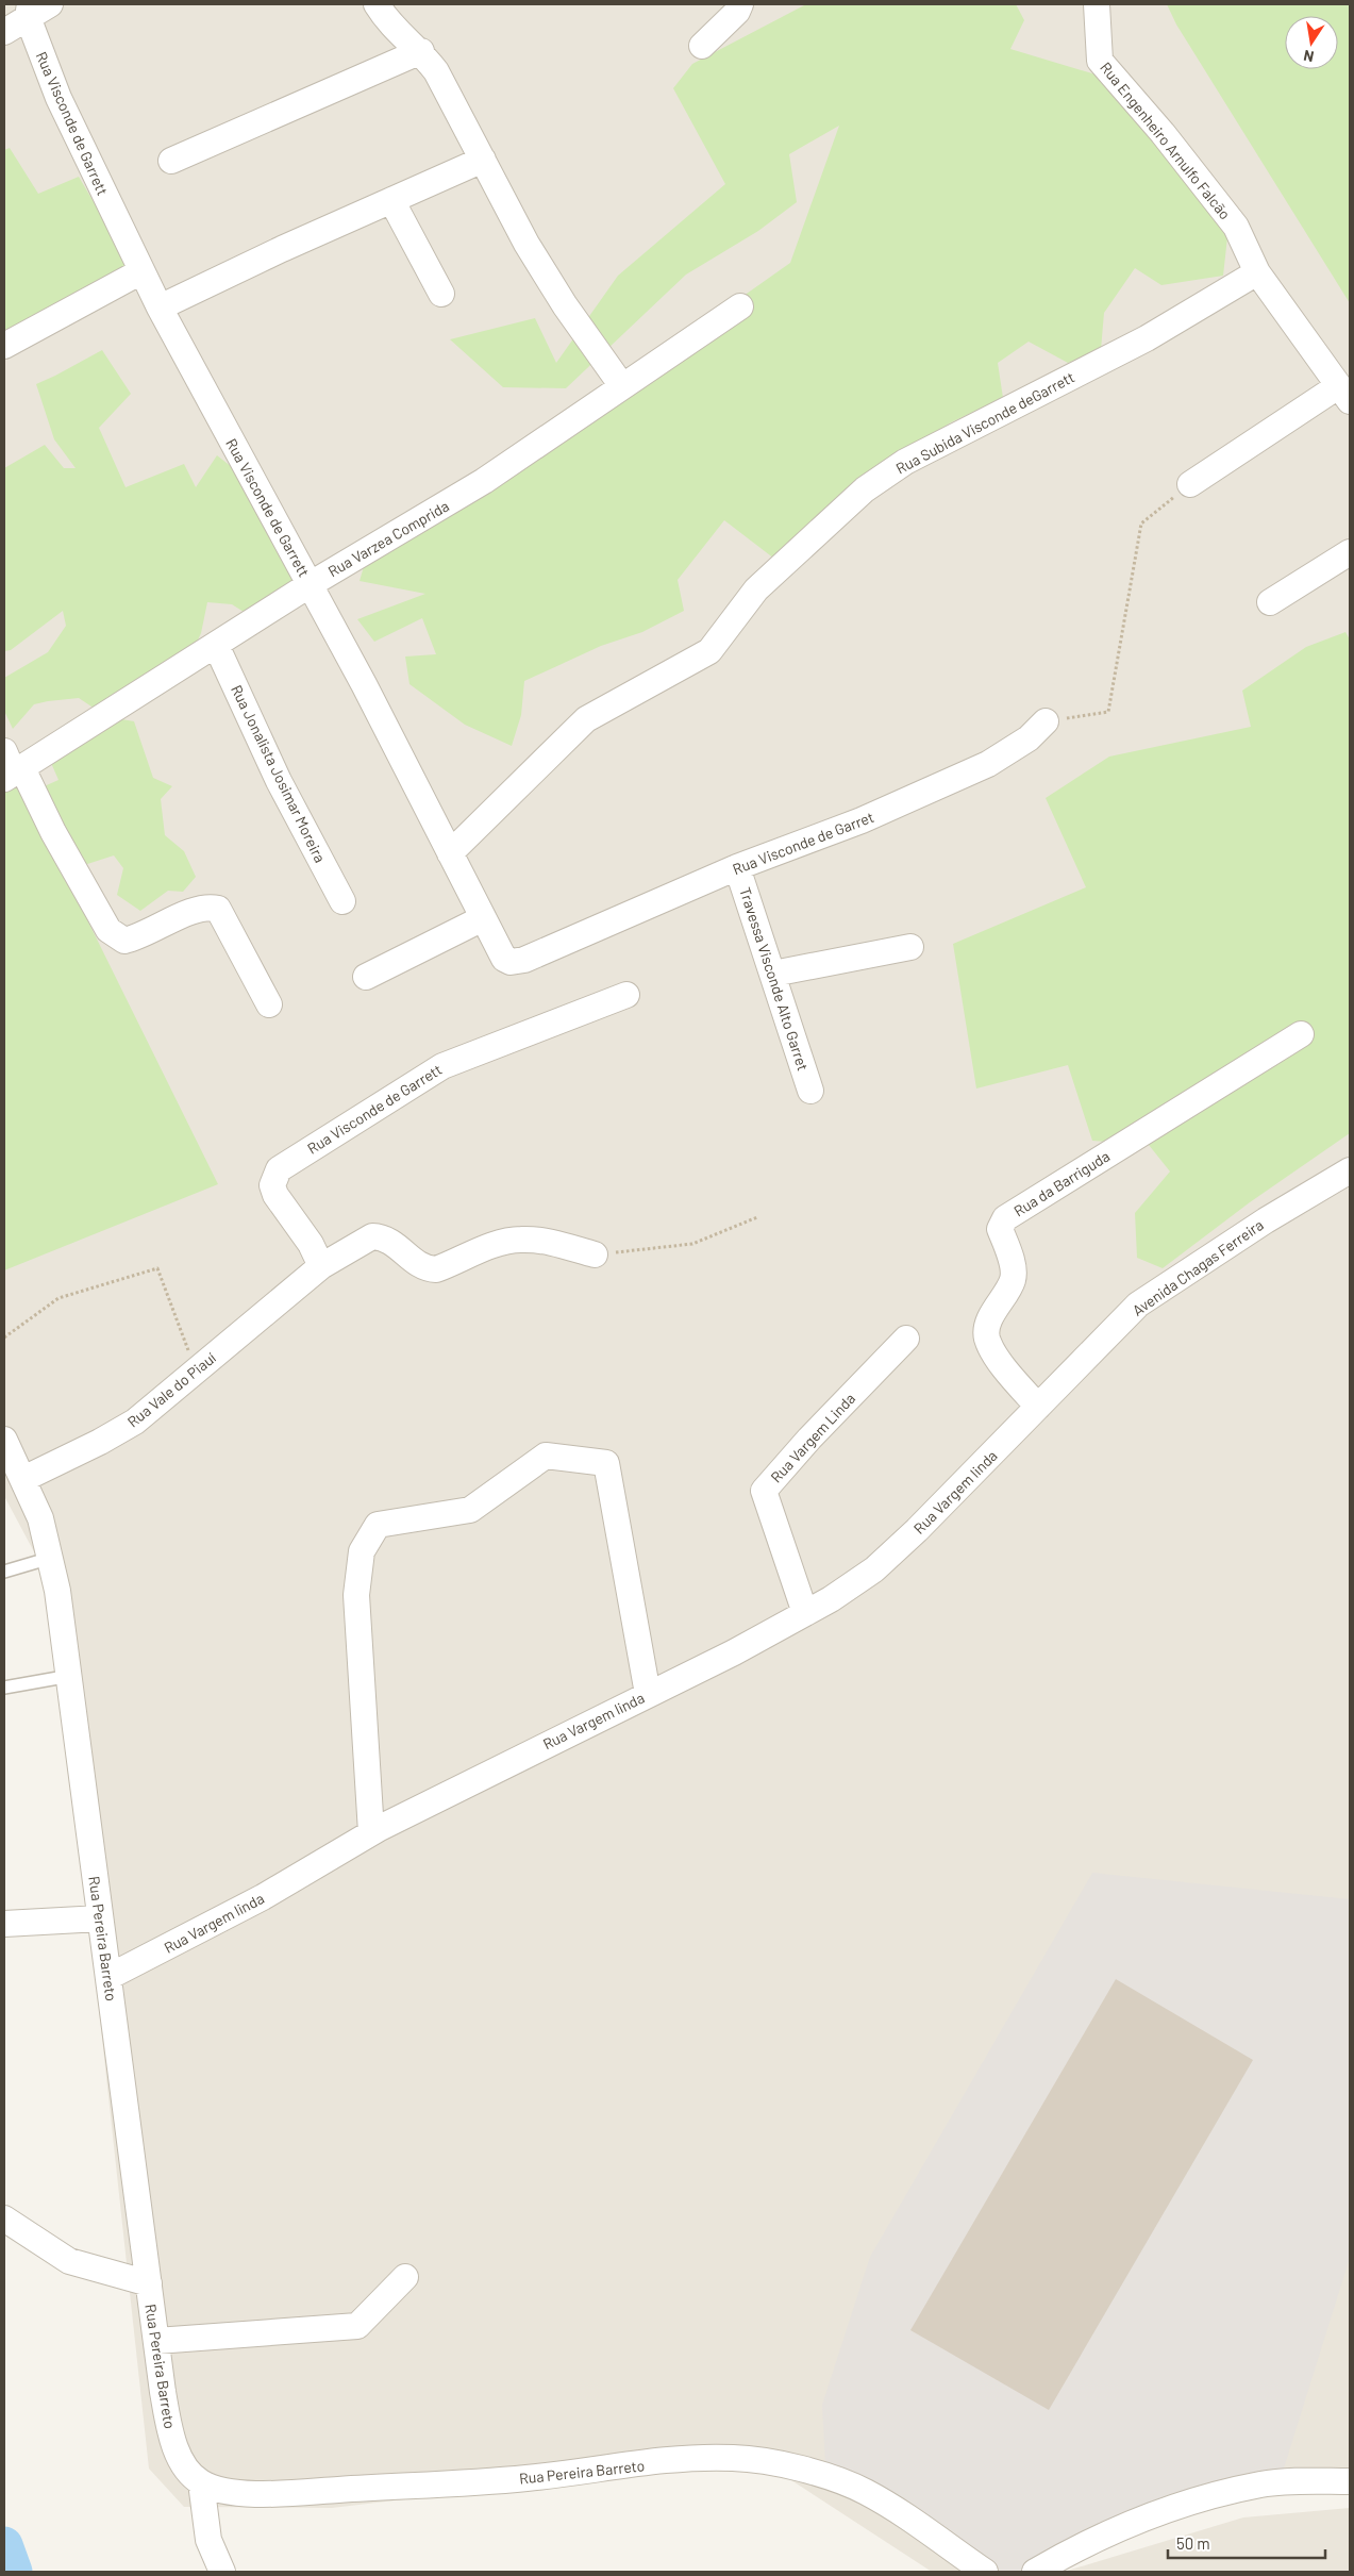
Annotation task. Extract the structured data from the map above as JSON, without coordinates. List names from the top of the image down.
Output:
{
  "streets": {
    "street": [
      "Rua Visconde de Garrett",
      "Rua Engenheiro Arnulfo Falcão",
      "Rua Subida Visconde deGarrett",
      "Rua Varzea Comprida",
      "Rua Jonalista Josimar Moreira",
      "Rua Visconde de Garret",
      "Travessa Visconde Alto Garret",
      "Rua da Barriguda",
      "Avenida Chagas Ferreira",
      "Rua Vale do Piauí",
      "Rua Vargem Linda",
      "Rua Vargem linda",
      "Rua Pereira Barreto"
    ]
  },
  "crossings": [
    ["Rua Visconde de Garrett", "Rua Subida Visconde deGarrett"],
    ["Rua Visconde de Garrett", "Rua Varzea Comprida"],
    ["Rua Visconde de Garrett", "Rua Visconde de Garret"],
    ["Rua Visconde de Garrett", "Rua Vale do Piauí"],
    ["Rua Engenheiro Arnulfo Falcão", "Rua Subida Visconde deGarrett"],
    ["Rua Varzea Comprida", "Rua Jonalista Josimar Moreira"],
    ["Rua Visconde de Garret", "Travessa Visconde Alto Garret"],
    ["Rua da Barriguda", "Avenida Chagas Ferreira"],
    ["Rua da Barriguda", "Rua Vargem linda"],
    ["Avenida Chagas Ferreira", "Rua Vargem linda"],
    ["Rua Vale do Piauí", "Rua Pereira Barreto"],
    ["Rua Vargem Linda", "Rua Vargem linda"],
    ["Rua Vargem linda", "Rua Pereira Barreto"]
  ],
  "scale_bar": "50 m",
  "north": "bottom"
}
